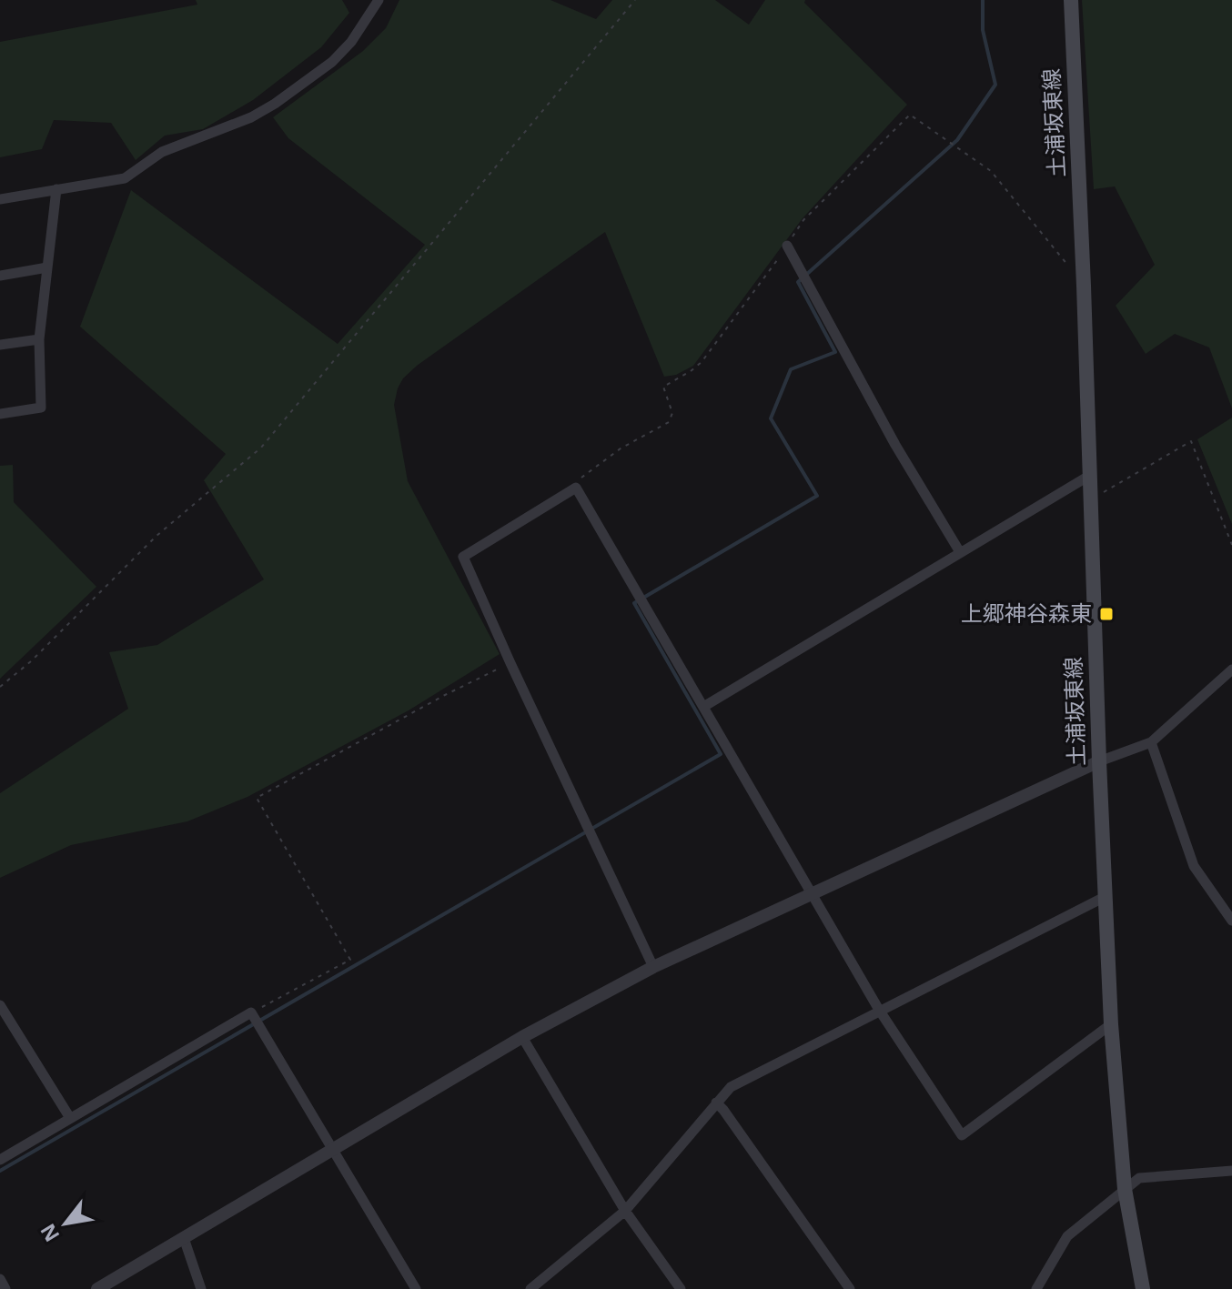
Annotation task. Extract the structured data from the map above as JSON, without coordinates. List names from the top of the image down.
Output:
{
  "streets": {
    "main road": ["土浦坂東線"]
  },
  "places": {
    "transit": ["上郷神谷森東"]
  },
  "north": "bottom left"
}
